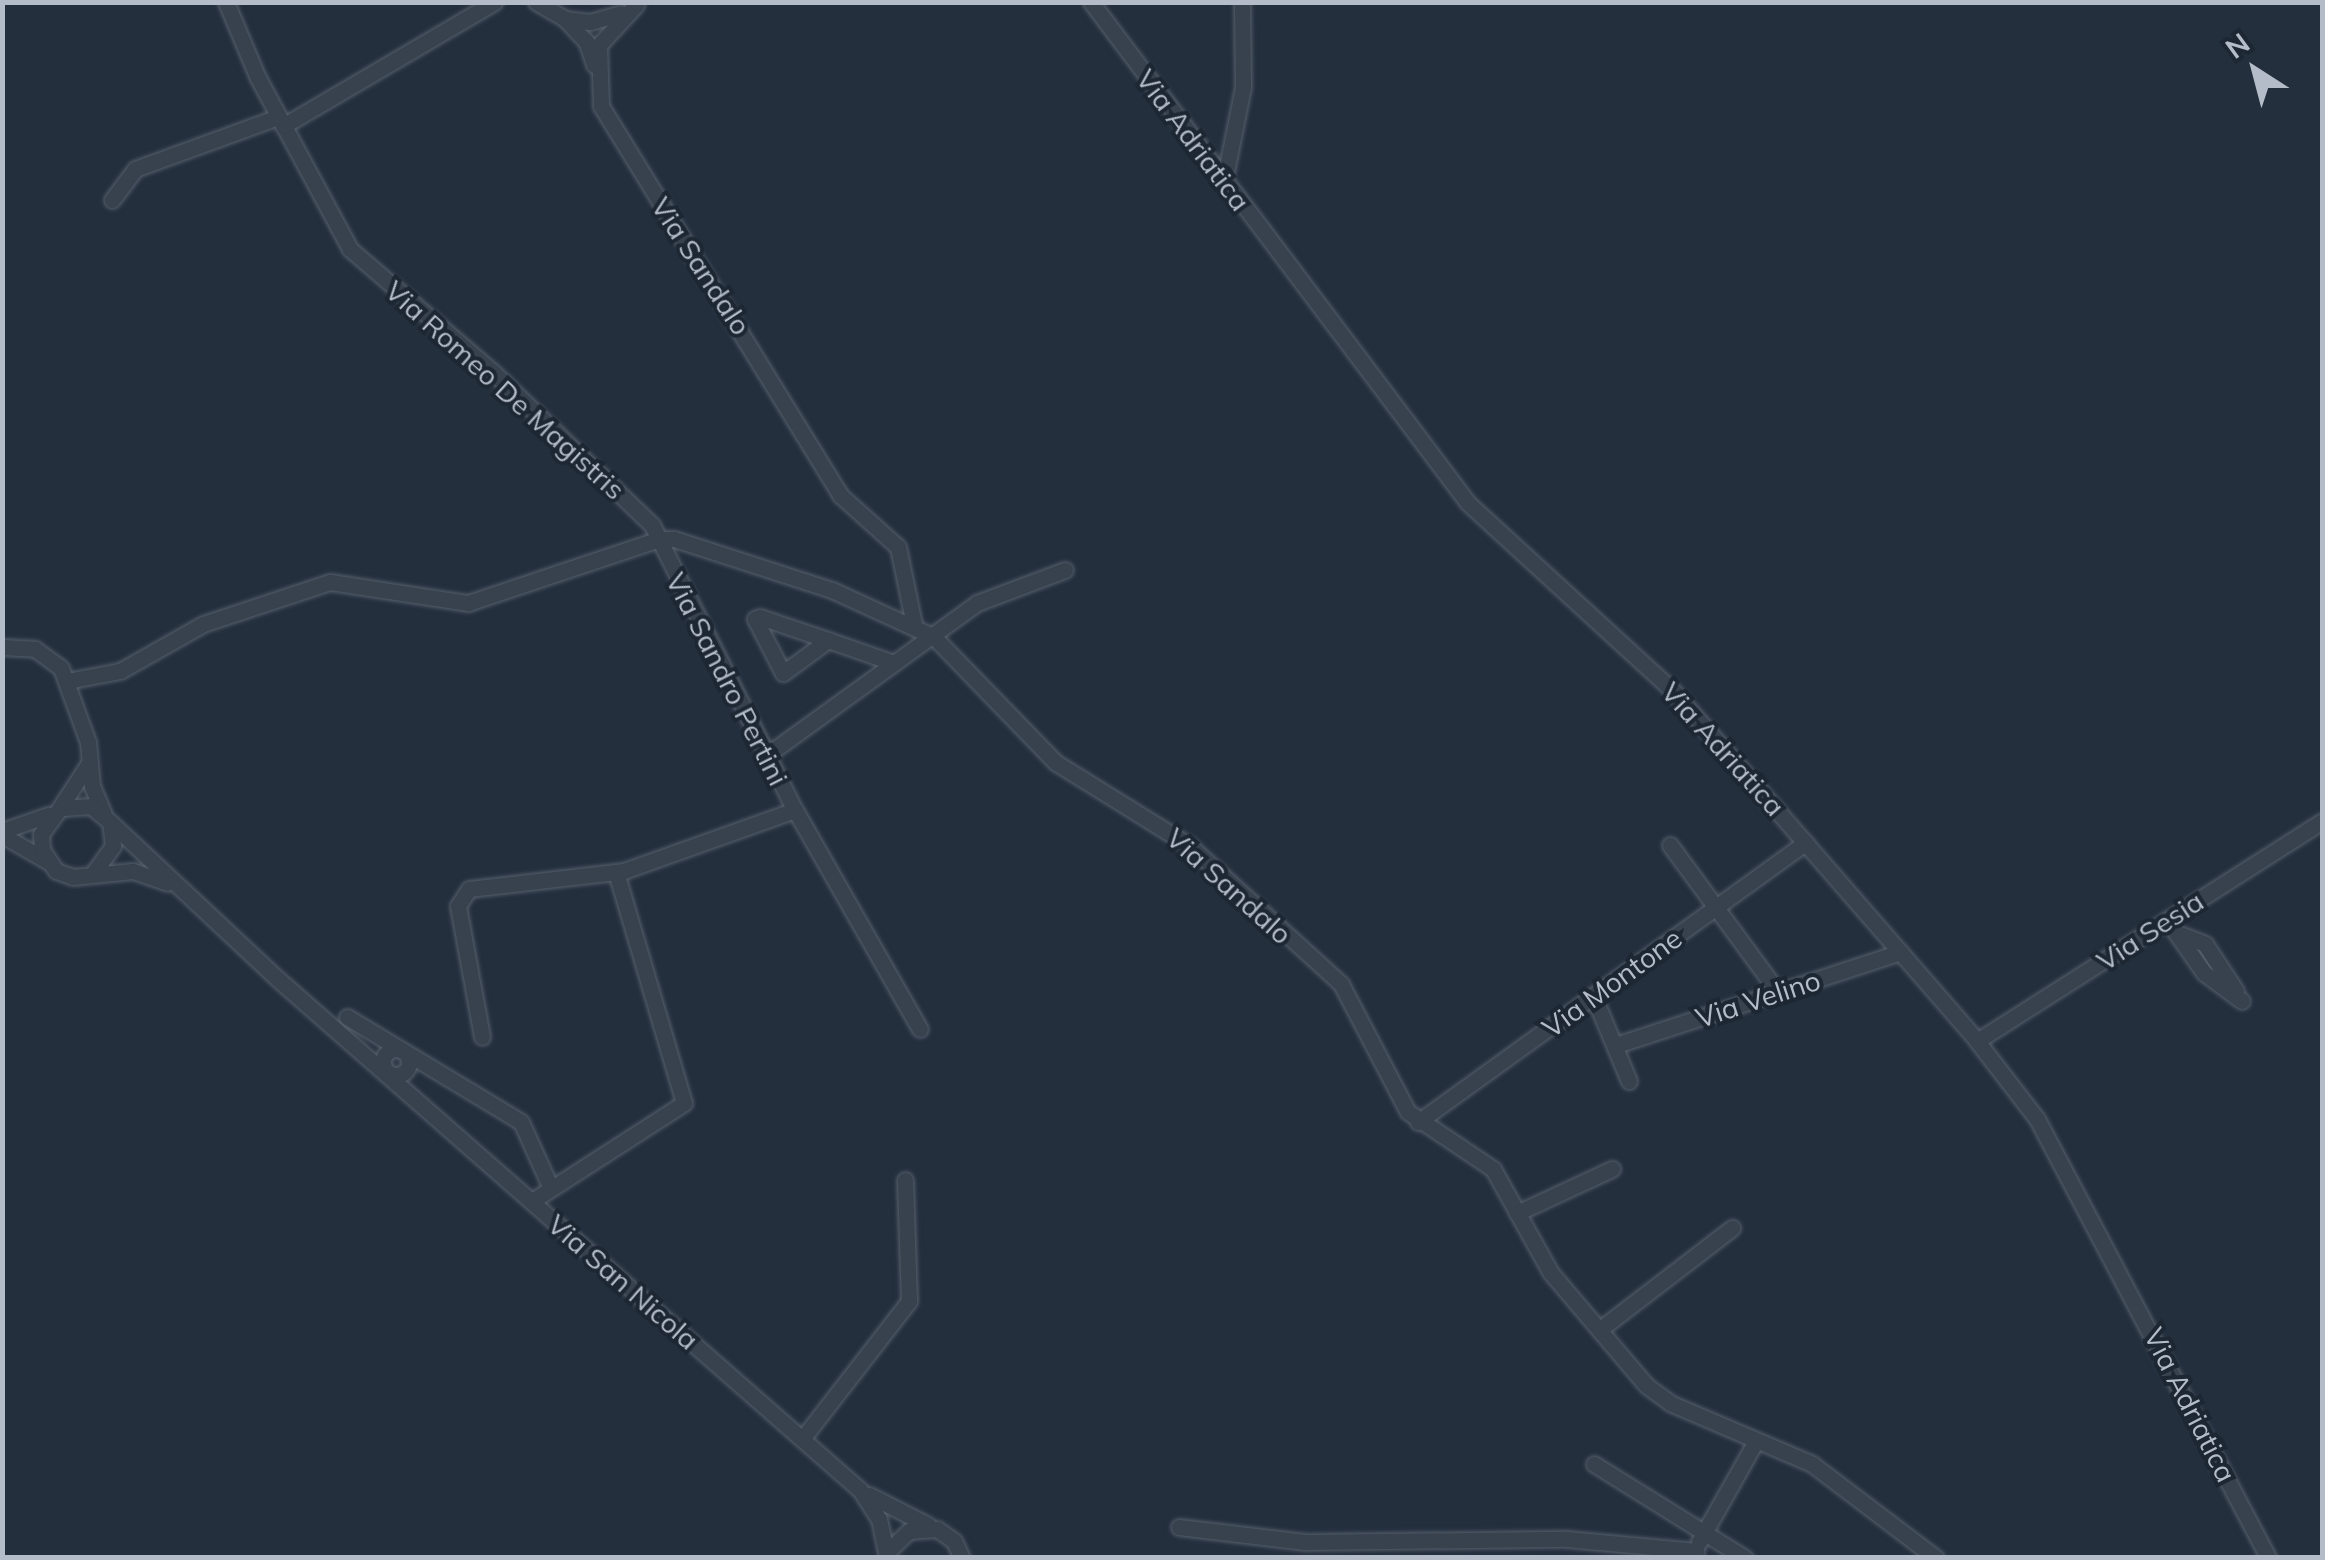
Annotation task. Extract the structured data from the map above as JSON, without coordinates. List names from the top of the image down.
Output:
{
  "streets": {
    "street": [
      "Via Adriatica",
      "Via Sandalo",
      "Via Romeo De Magistris",
      "Via Sandro Pertini",
      "Via Sesia",
      "Via Montone",
      "Via Velino",
      "Via San Nicola"
    ]
  },
  "crossings": [
    ["Via Adriatica", "Via Sesia"],
    ["Via Adriatica", "Via Montone"],
    ["Via Adriatica", "Via Velino"],
    ["Via Sandalo", "Via Montone"],
    ["Via Romeo De Magistris", "Via Sandro Pertini"]
  ],
  "north": "top left"
}
